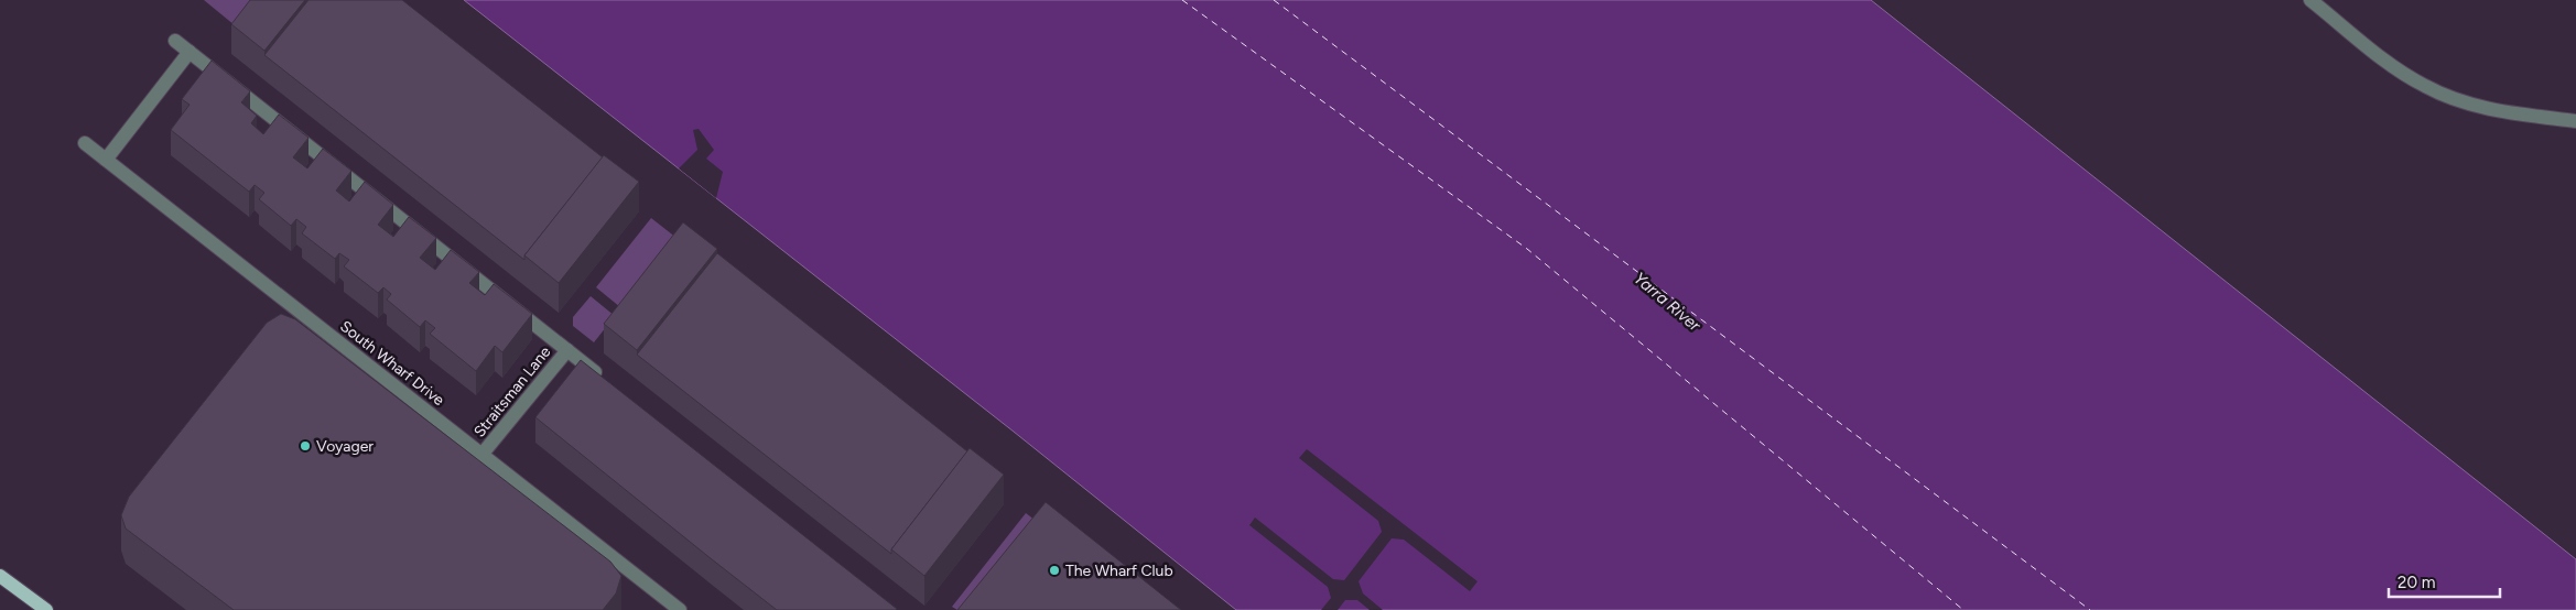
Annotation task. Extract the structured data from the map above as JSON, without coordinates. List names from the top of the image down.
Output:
{
  "streets": {
    "street": ["South Wharf Drive", "Straitsman Lane"]
  },
  "crossings": [
    ["South Wharf Drive", "Straitsman Lane"]
  ],
  "water": ["Yarra River"],
  "places": ["Voyager", "The Wharf Club"],
  "scale_bar": "20 m"
}
